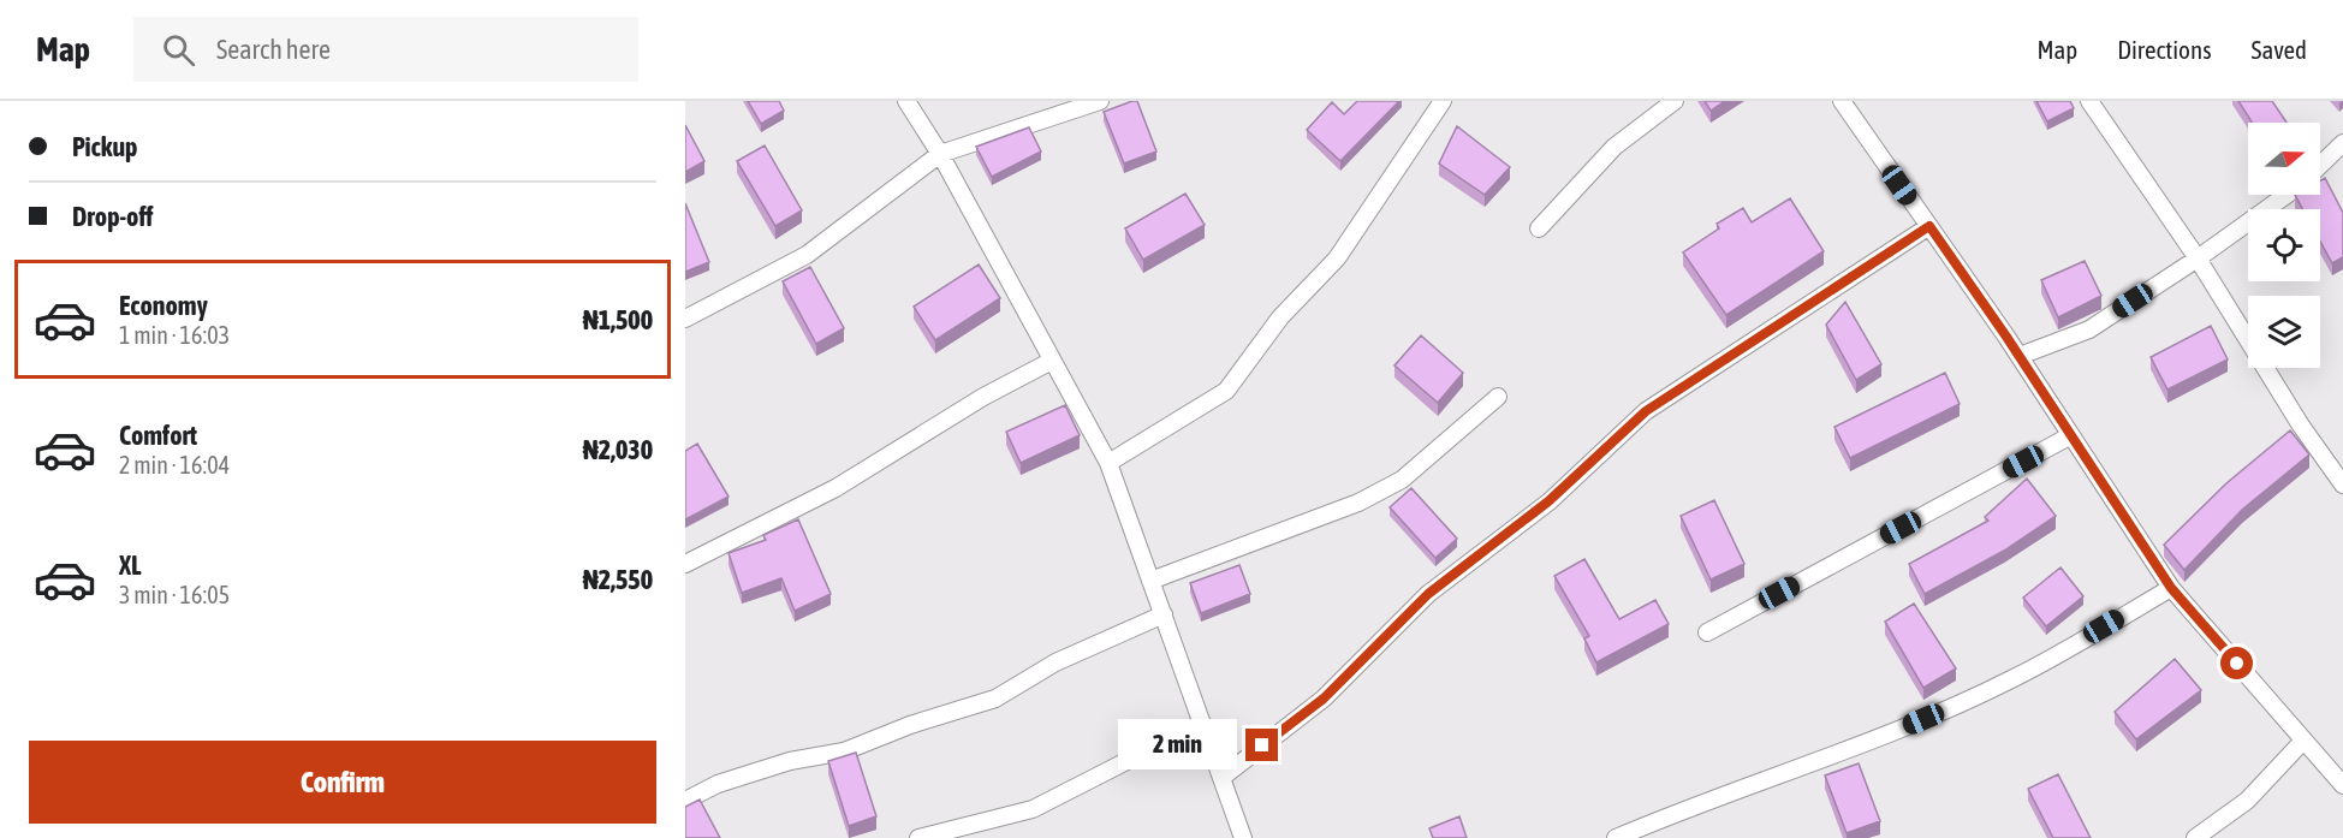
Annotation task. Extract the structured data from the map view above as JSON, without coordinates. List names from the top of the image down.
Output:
{
  "north": "right",
  "page": {
    "header": "Map",
    "search": "Search here",
    "nav": ["Map", "Directions", "Saved"],
    "banner": ["Pickup", "Drop-off"],
    "list": [
      {
        "name": "Economy",
        "note": "1 min · 16:03",
        "value": "₦1,500"
      },
      {
        "name": "Comfort",
        "note": "2 min · 16:04",
        "value": "₦2,030"
      },
      {
        "name": "XL",
        "note": "3 min · 16:05",
        "value": "₦2,550"
      }
    ],
    "bubble": "2 min",
    "buttons": "Confirm"
  }
}
